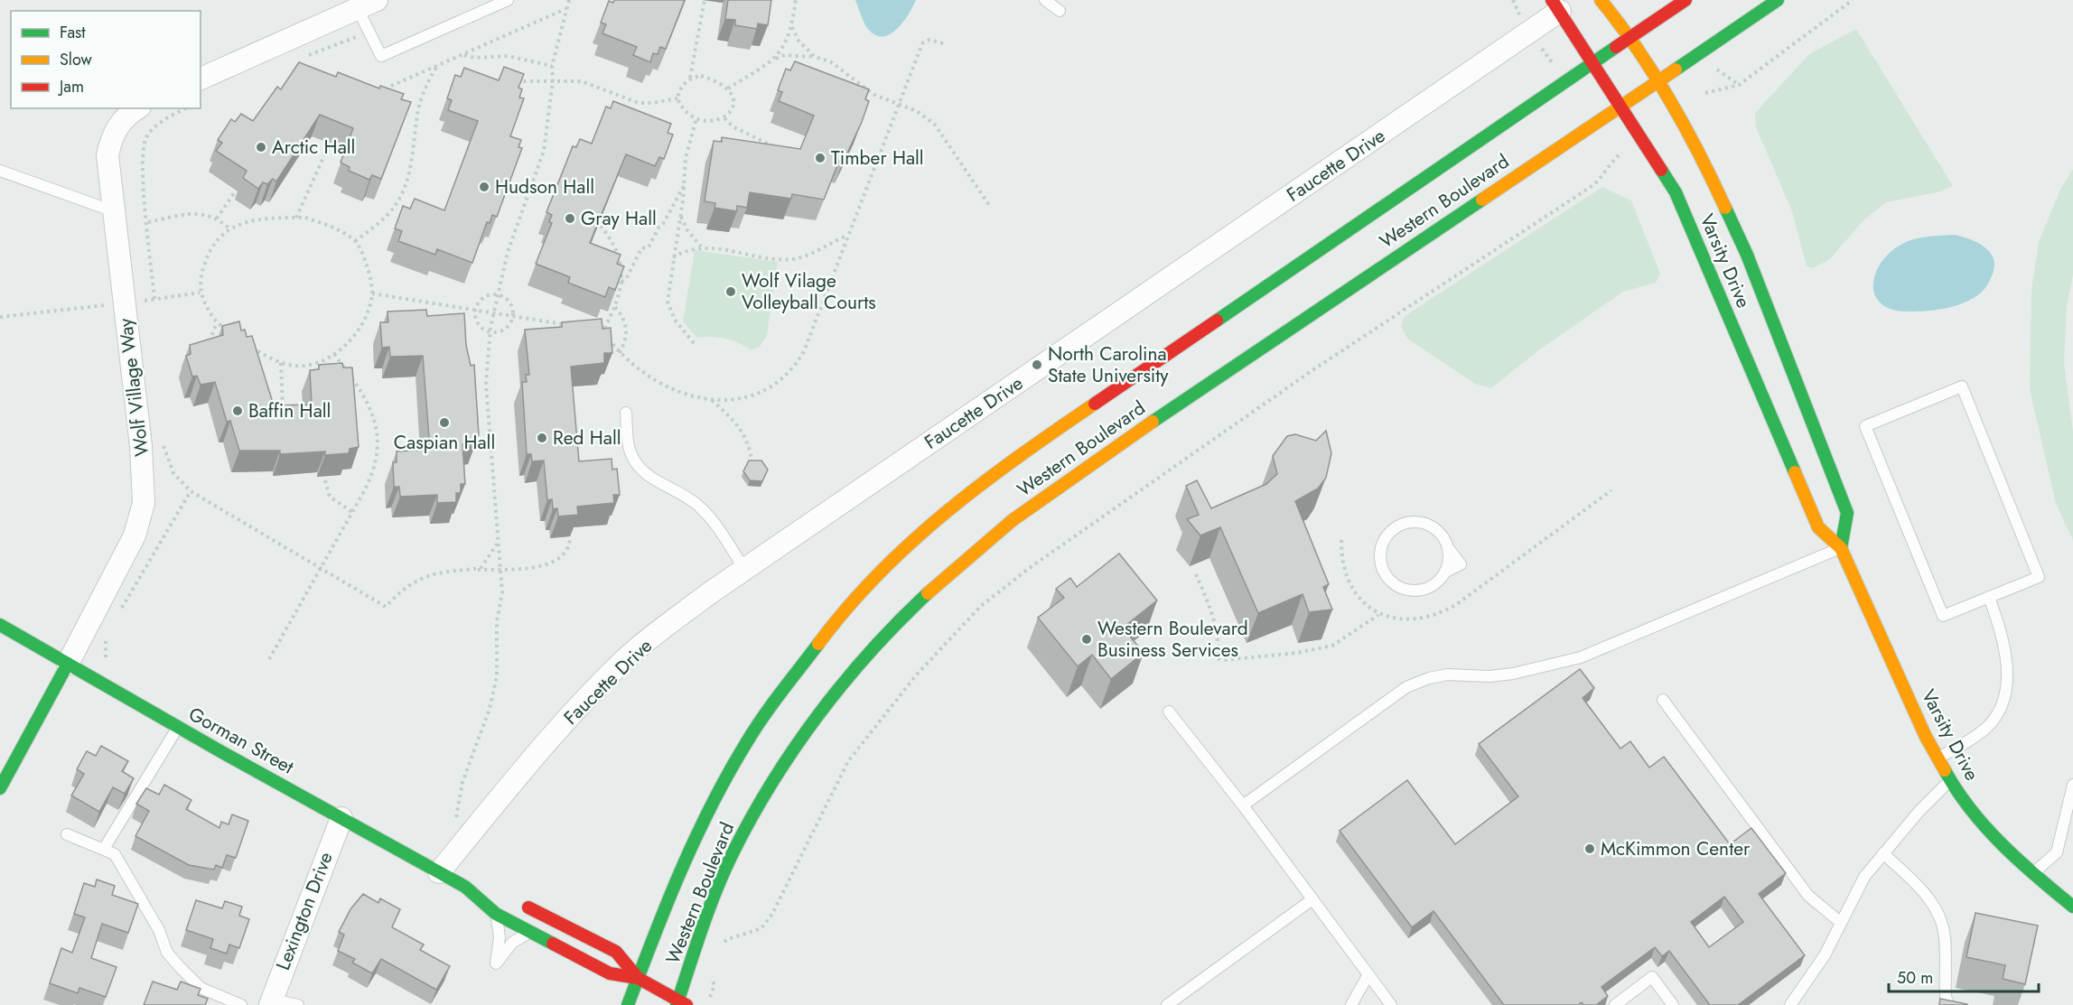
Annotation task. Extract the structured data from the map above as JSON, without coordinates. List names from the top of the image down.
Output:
{
  "streets": {
    "main road": ["Western Boulevard", "Varsity Drive", "Gorman Street"],
    "street": ["Faucette Drive", "Wolf Village Way", "Lexington Drive"]
  },
  "crossings": [
    ["Faucette Drive", "Varsity Drive"],
    ["Faucette Drive", "Gorman Street"],
    ["Western Boulevard", "Varsity Drive"],
    ["Western Boulevard", "Gorman Street"],
    ["Wolf Village Way", "Gorman Street"],
    ["Gorman Street", "Lexington Drive"]
  ],
  "places": [
    "Arctic Hall",
    "Timber Hall",
    "Hudson Hall",
    "Gray Hall",
    "Wolf Vilage Volleyball Courts",
    "North Carolina State University",
    "Baffin Hall",
    "Caspian Hall",
    "Red Hall",
    "Western Boulevard Business Services",
    "McKimmon Center"
  ],
  "legend": ["Fast", "Slow", "Jam"],
  "scale_bar": "50 m"
}
